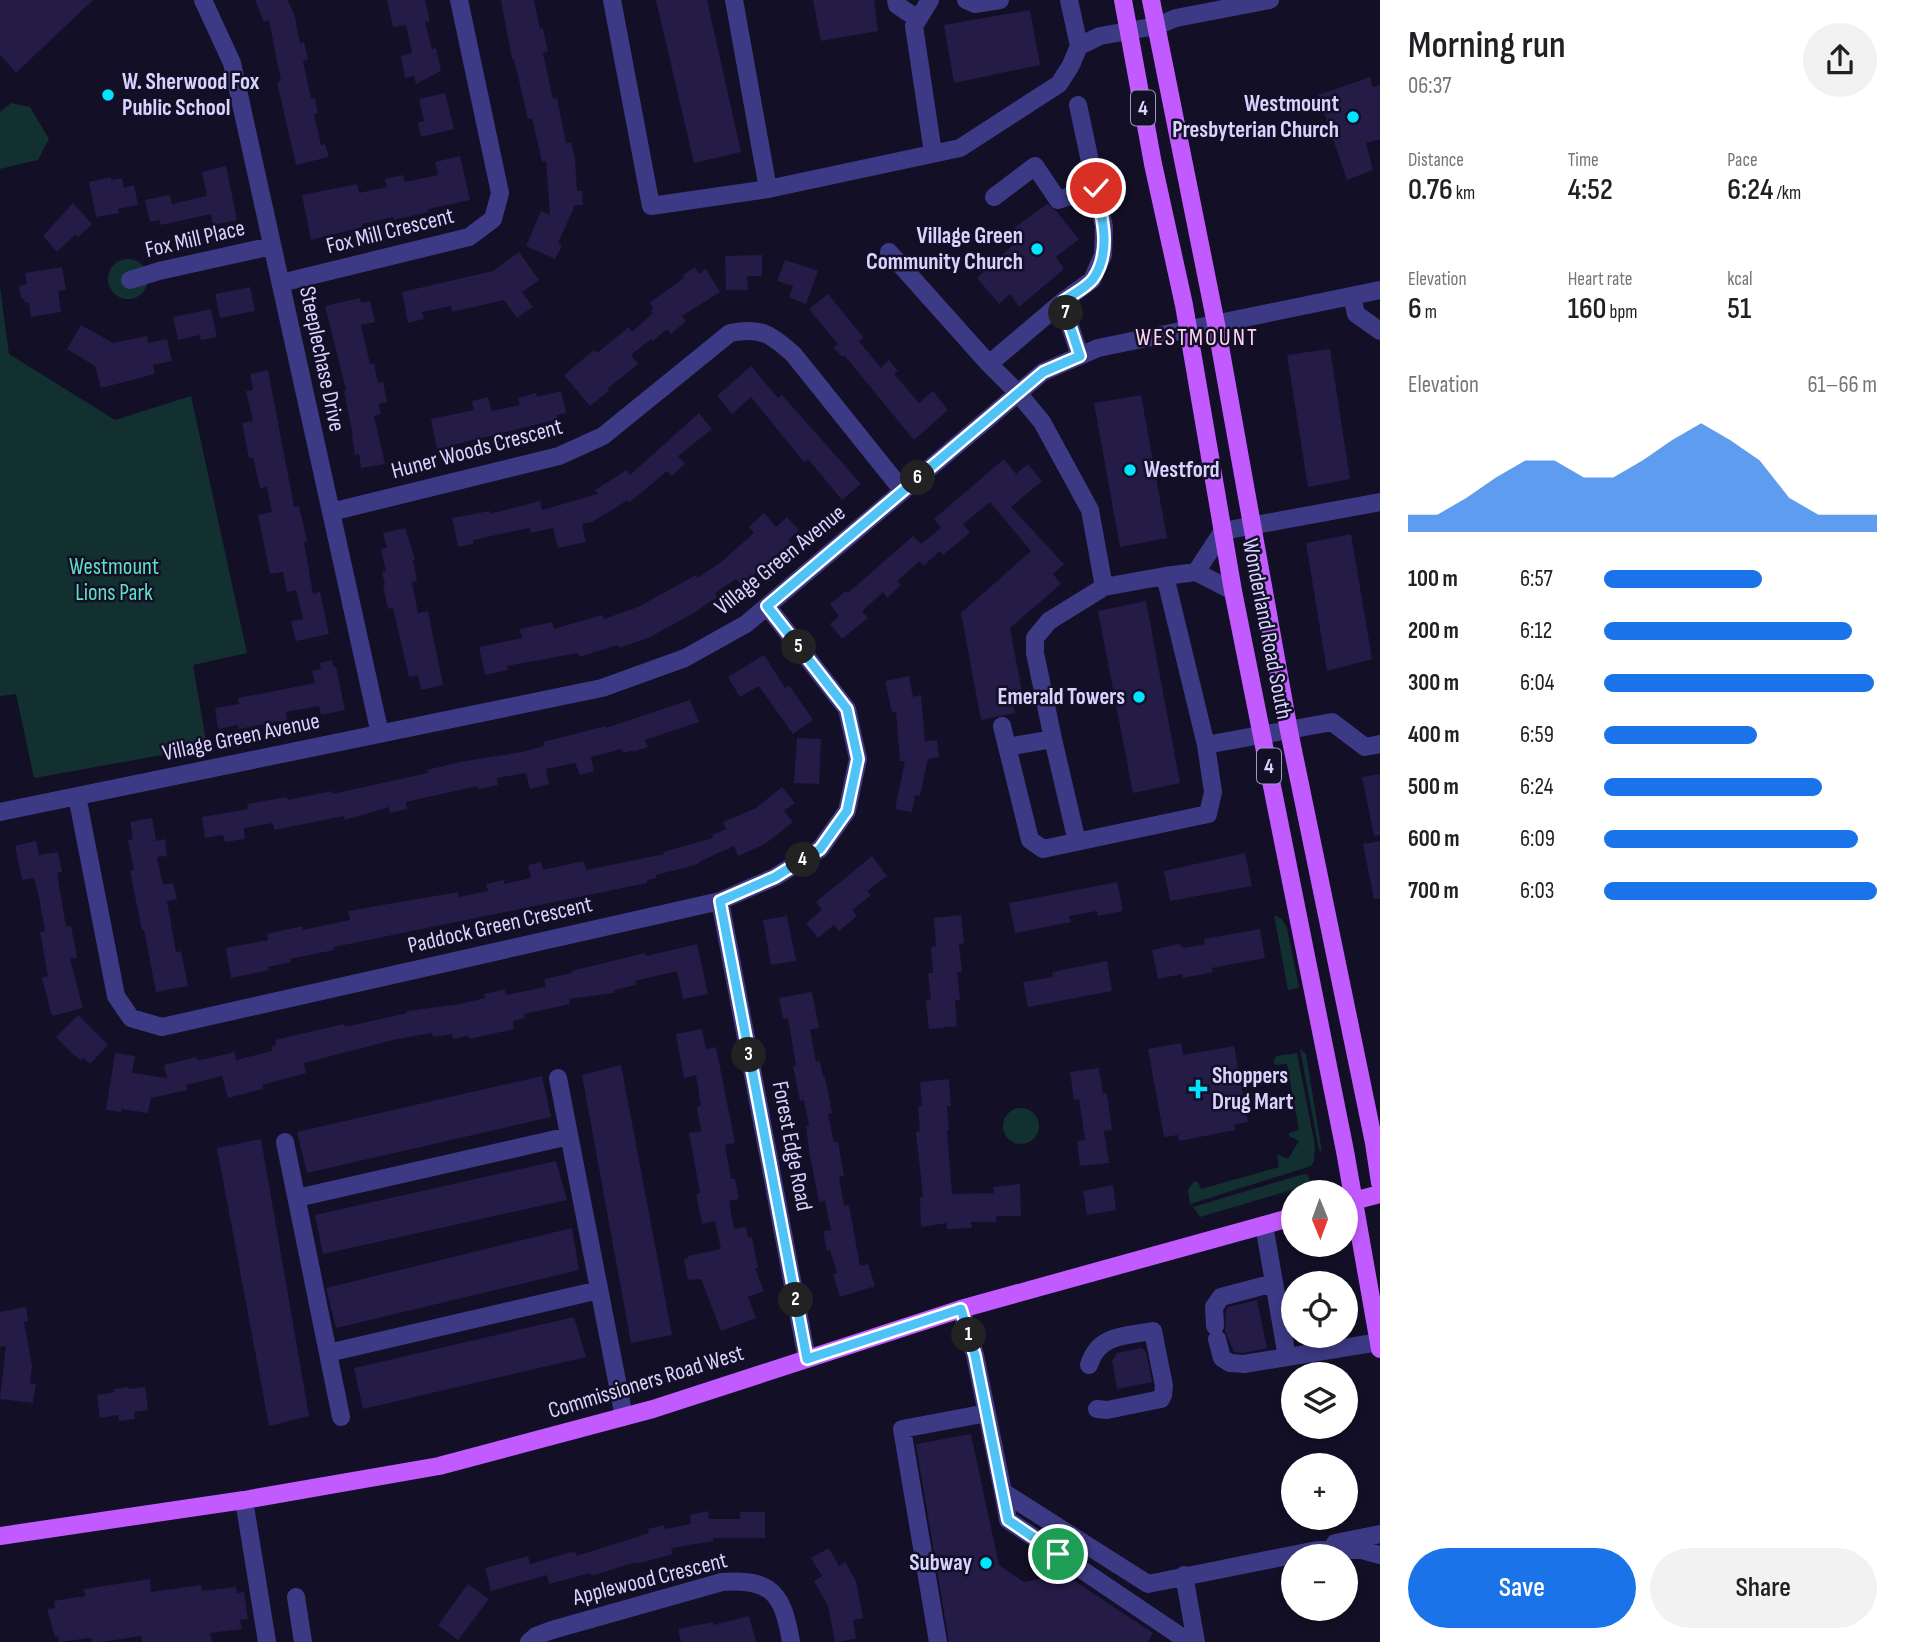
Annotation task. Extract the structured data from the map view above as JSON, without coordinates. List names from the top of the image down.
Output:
{
  "streets": {
    "main road": ["4", "Wonderland Road South", "Commissioners Road West"],
    "street": [
      "Fox Mill Crescent",
      "Fox Mill Place",
      "Steeplechase Drive",
      "Huner Woods Crescent",
      "Village Green Avenue",
      "Paddock Green Crescent",
      "Forest Edge Road",
      "Applewood Crescent"
    ]
  },
  "crossings": [
    ["Fox Mill Crescent", "Steeplechase Drive"],
    ["Fox Mill Place", "Steeplechase Drive"],
    ["Steeplechase Drive", "Huner Woods Crescent"],
    ["Steeplechase Drive", "Village Green Avenue"],
    ["Huner Woods Crescent", "Village Green Avenue"],
    ["Village Green Avenue", "Wonderland Road South"],
    ["Village Green Avenue", "Paddock Green Crescent"],
    ["Paddock Green Crescent", "Forest Edge Road"],
    ["Forest Edge Road", "Commissioners Road West"]
  ],
  "districts": ["WESTMOUNT"],
  "parks": ["Westmount Lions Park"],
  "places": {
    "other": [
      "W. Sherwood Fox Public School",
      "Westmount Presbyterian Church",
      "Village Green Community Church",
      "Westford",
      "Emerald Towers",
      "Subway"
    ],
    "health": ["Shoppers Drug Mart"]
  },
  "north": "bottom",
  "page": {
    "heading": ["Morning run", "06:37"],
    "stats": [
      ["Distance", "0.76 km"],
      ["Time", "4:52"],
      ["Pace", "6:24 /km"],
      ["Elevation", "6 m"],
      ["Heart rate", "160 bpm"],
      ["kcal", "51"]
    ],
    "pins": [
      "7",
      "6",
      "5",
      "4",
      "3",
      "2",
      "1"
    ],
    "chart": ["Elevation", "61–66 m"],
    "list": [
      {
        "name": "100 m",
        "note": "6:57"
      },
      {
        "name": "200 m",
        "note": "6:12"
      },
      {
        "name": "300 m",
        "note": "6:04"
      },
      {
        "name": "400 m",
        "note": "6:59"
      },
      {
        "name": "500 m",
        "note": "6:24"
      },
      {
        "name": "600 m",
        "note": "6:09"
      },
      {
        "name": "700 m",
        "note": "6:03"
      }
    ],
    "map_buttons": ["+", "−"],
    "buttons": ["Save", "Share"]
  }
}
